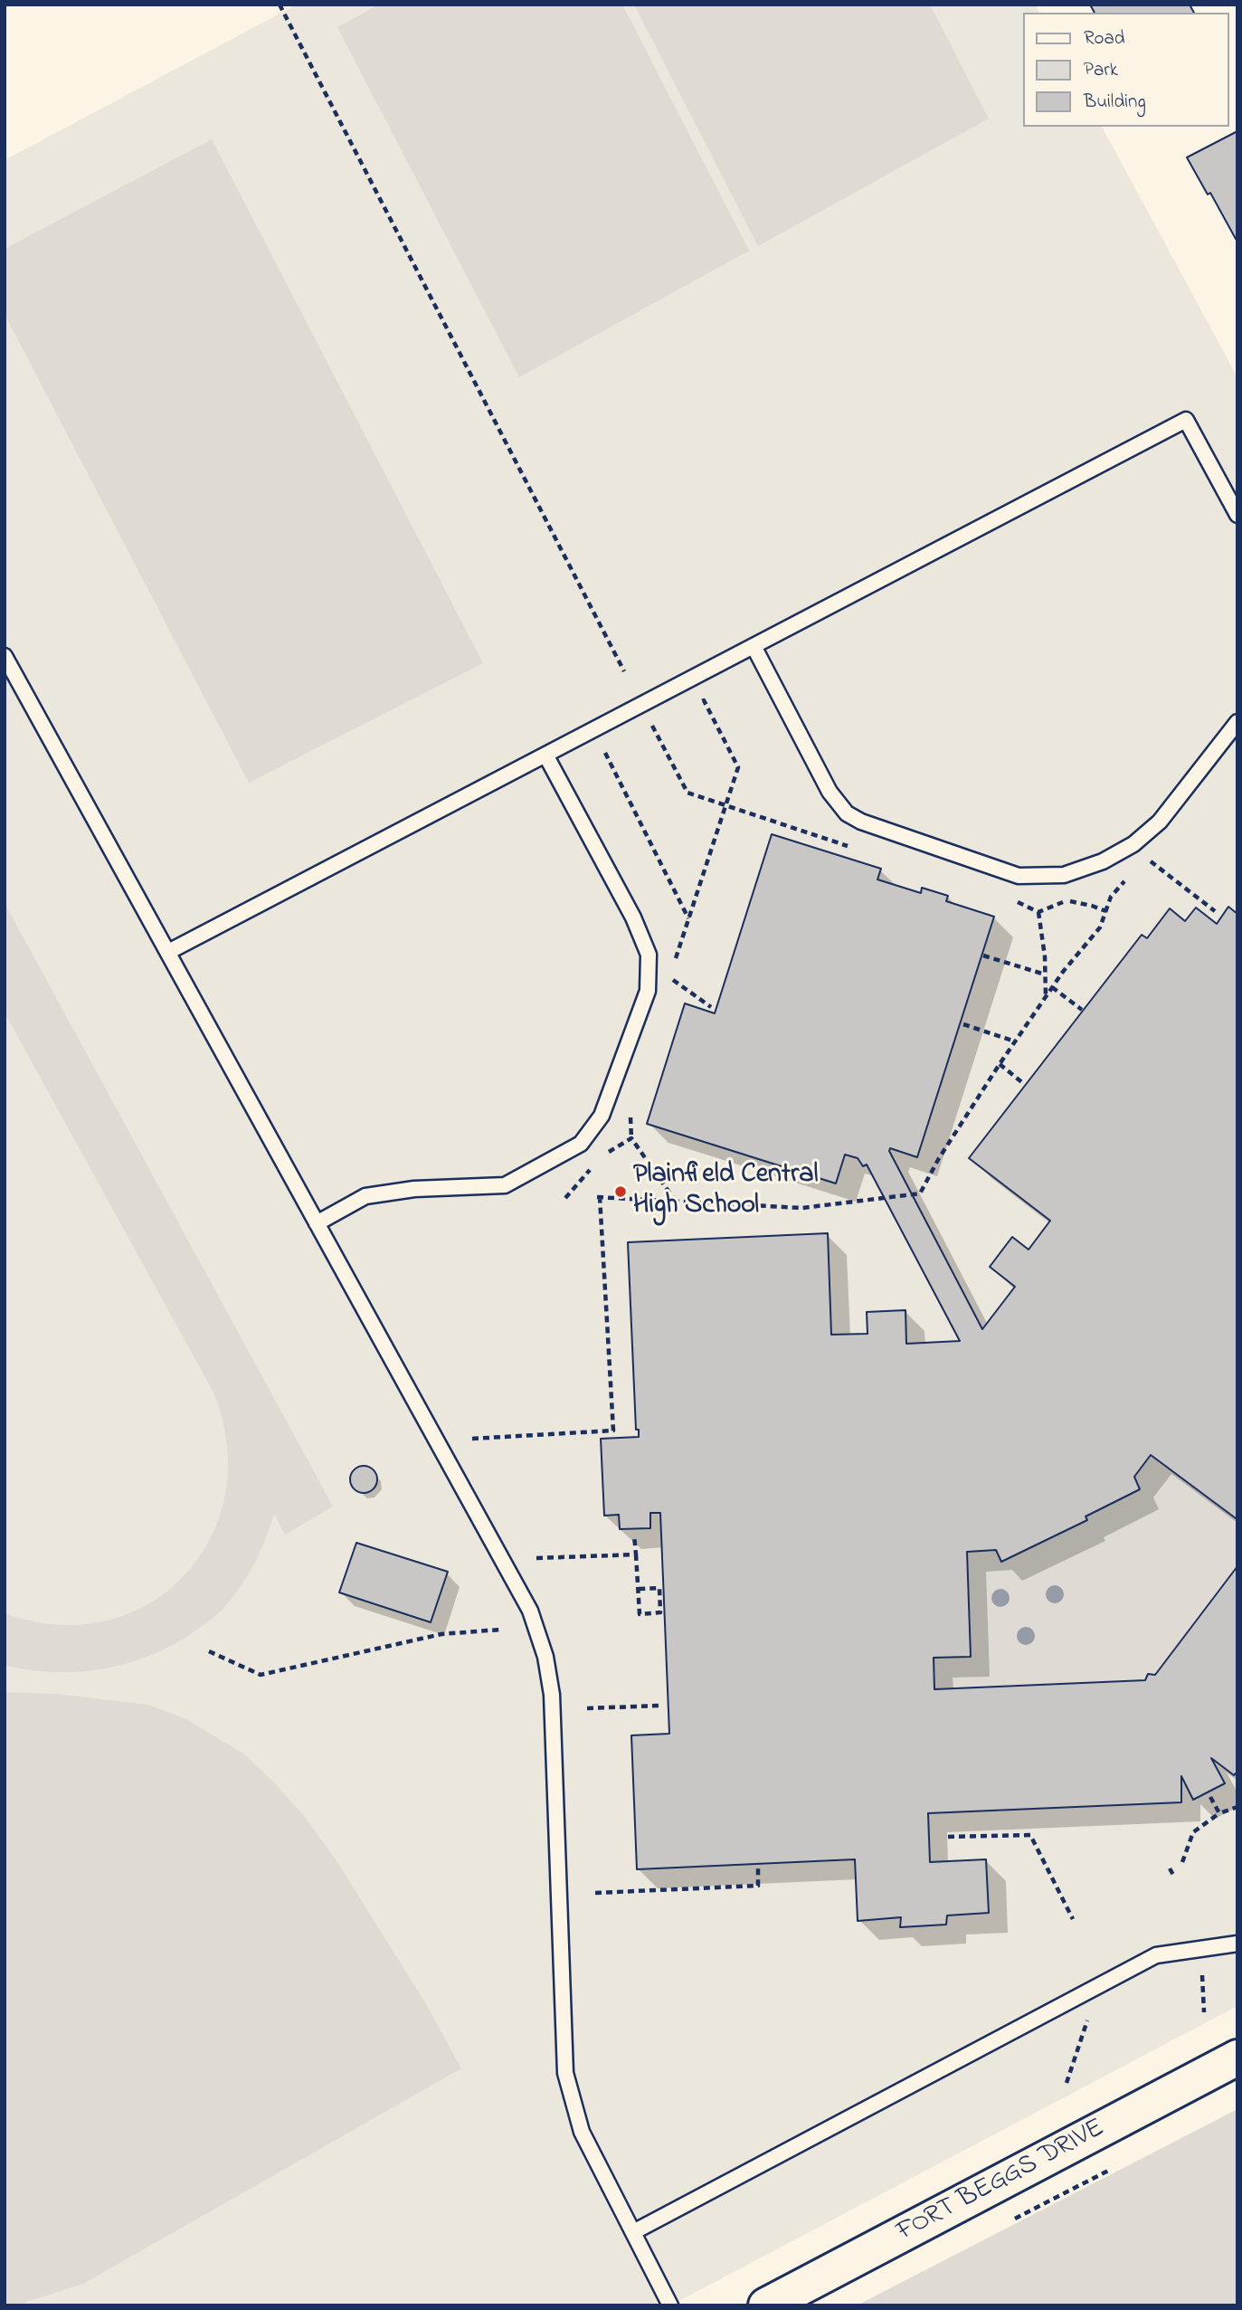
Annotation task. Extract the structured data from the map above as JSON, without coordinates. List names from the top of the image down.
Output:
{
  "streets": {
    "street": ["FORT BEGGS DRIVE"]
  },
  "places": ["Plainfield Central High School"],
  "legend": ["Road", "Park", "Building"]
}
